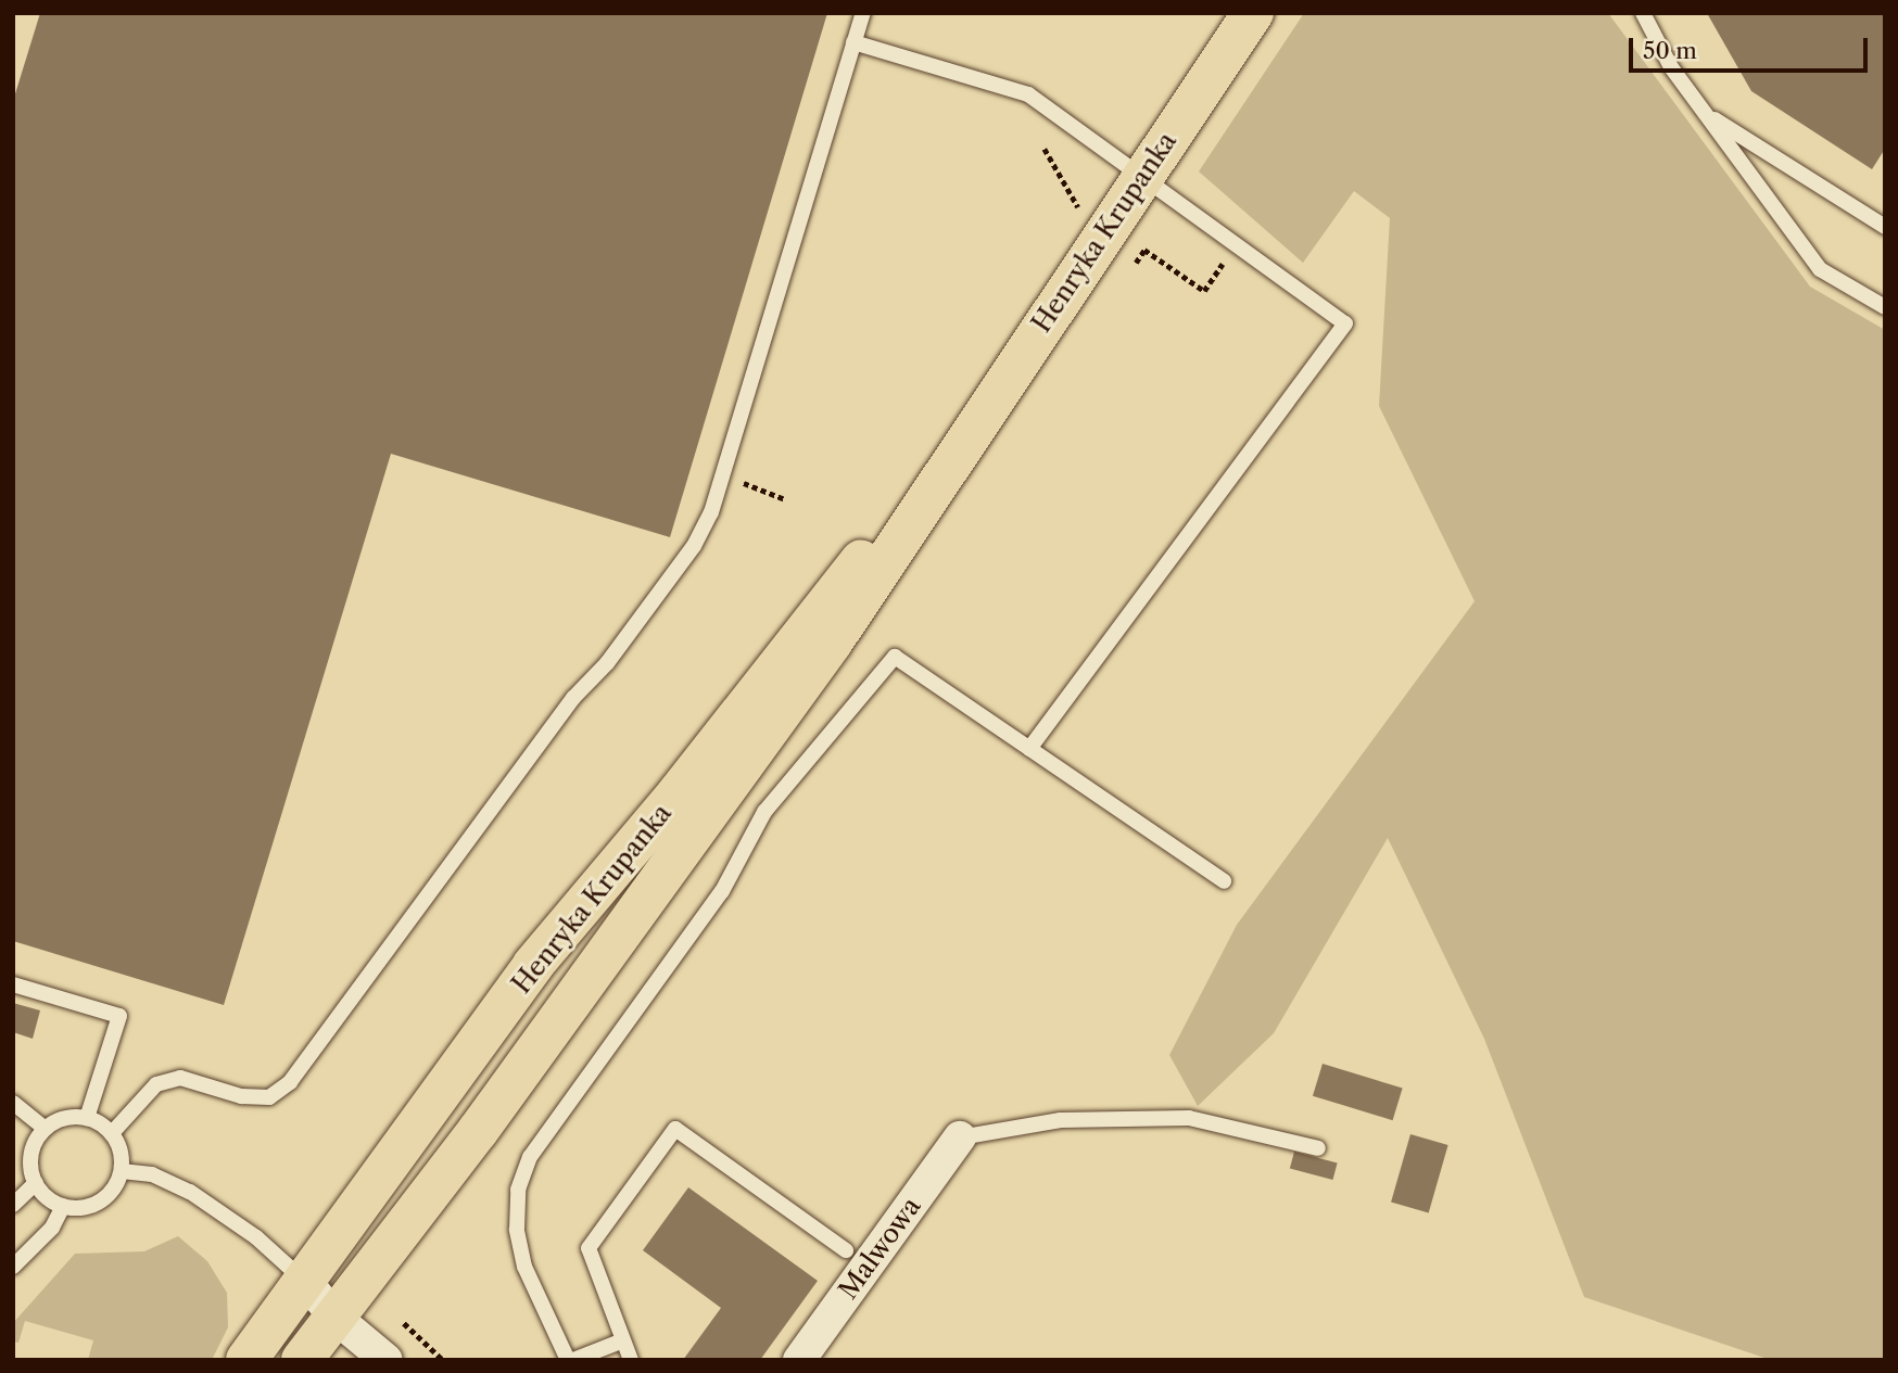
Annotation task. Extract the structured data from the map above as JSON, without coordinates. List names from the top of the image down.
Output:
{
  "streets": {
    "main road": ["Henryka Krupanka"],
    "street": ["Malwowa"]
  },
  "scale_bar": "50 m"
}
